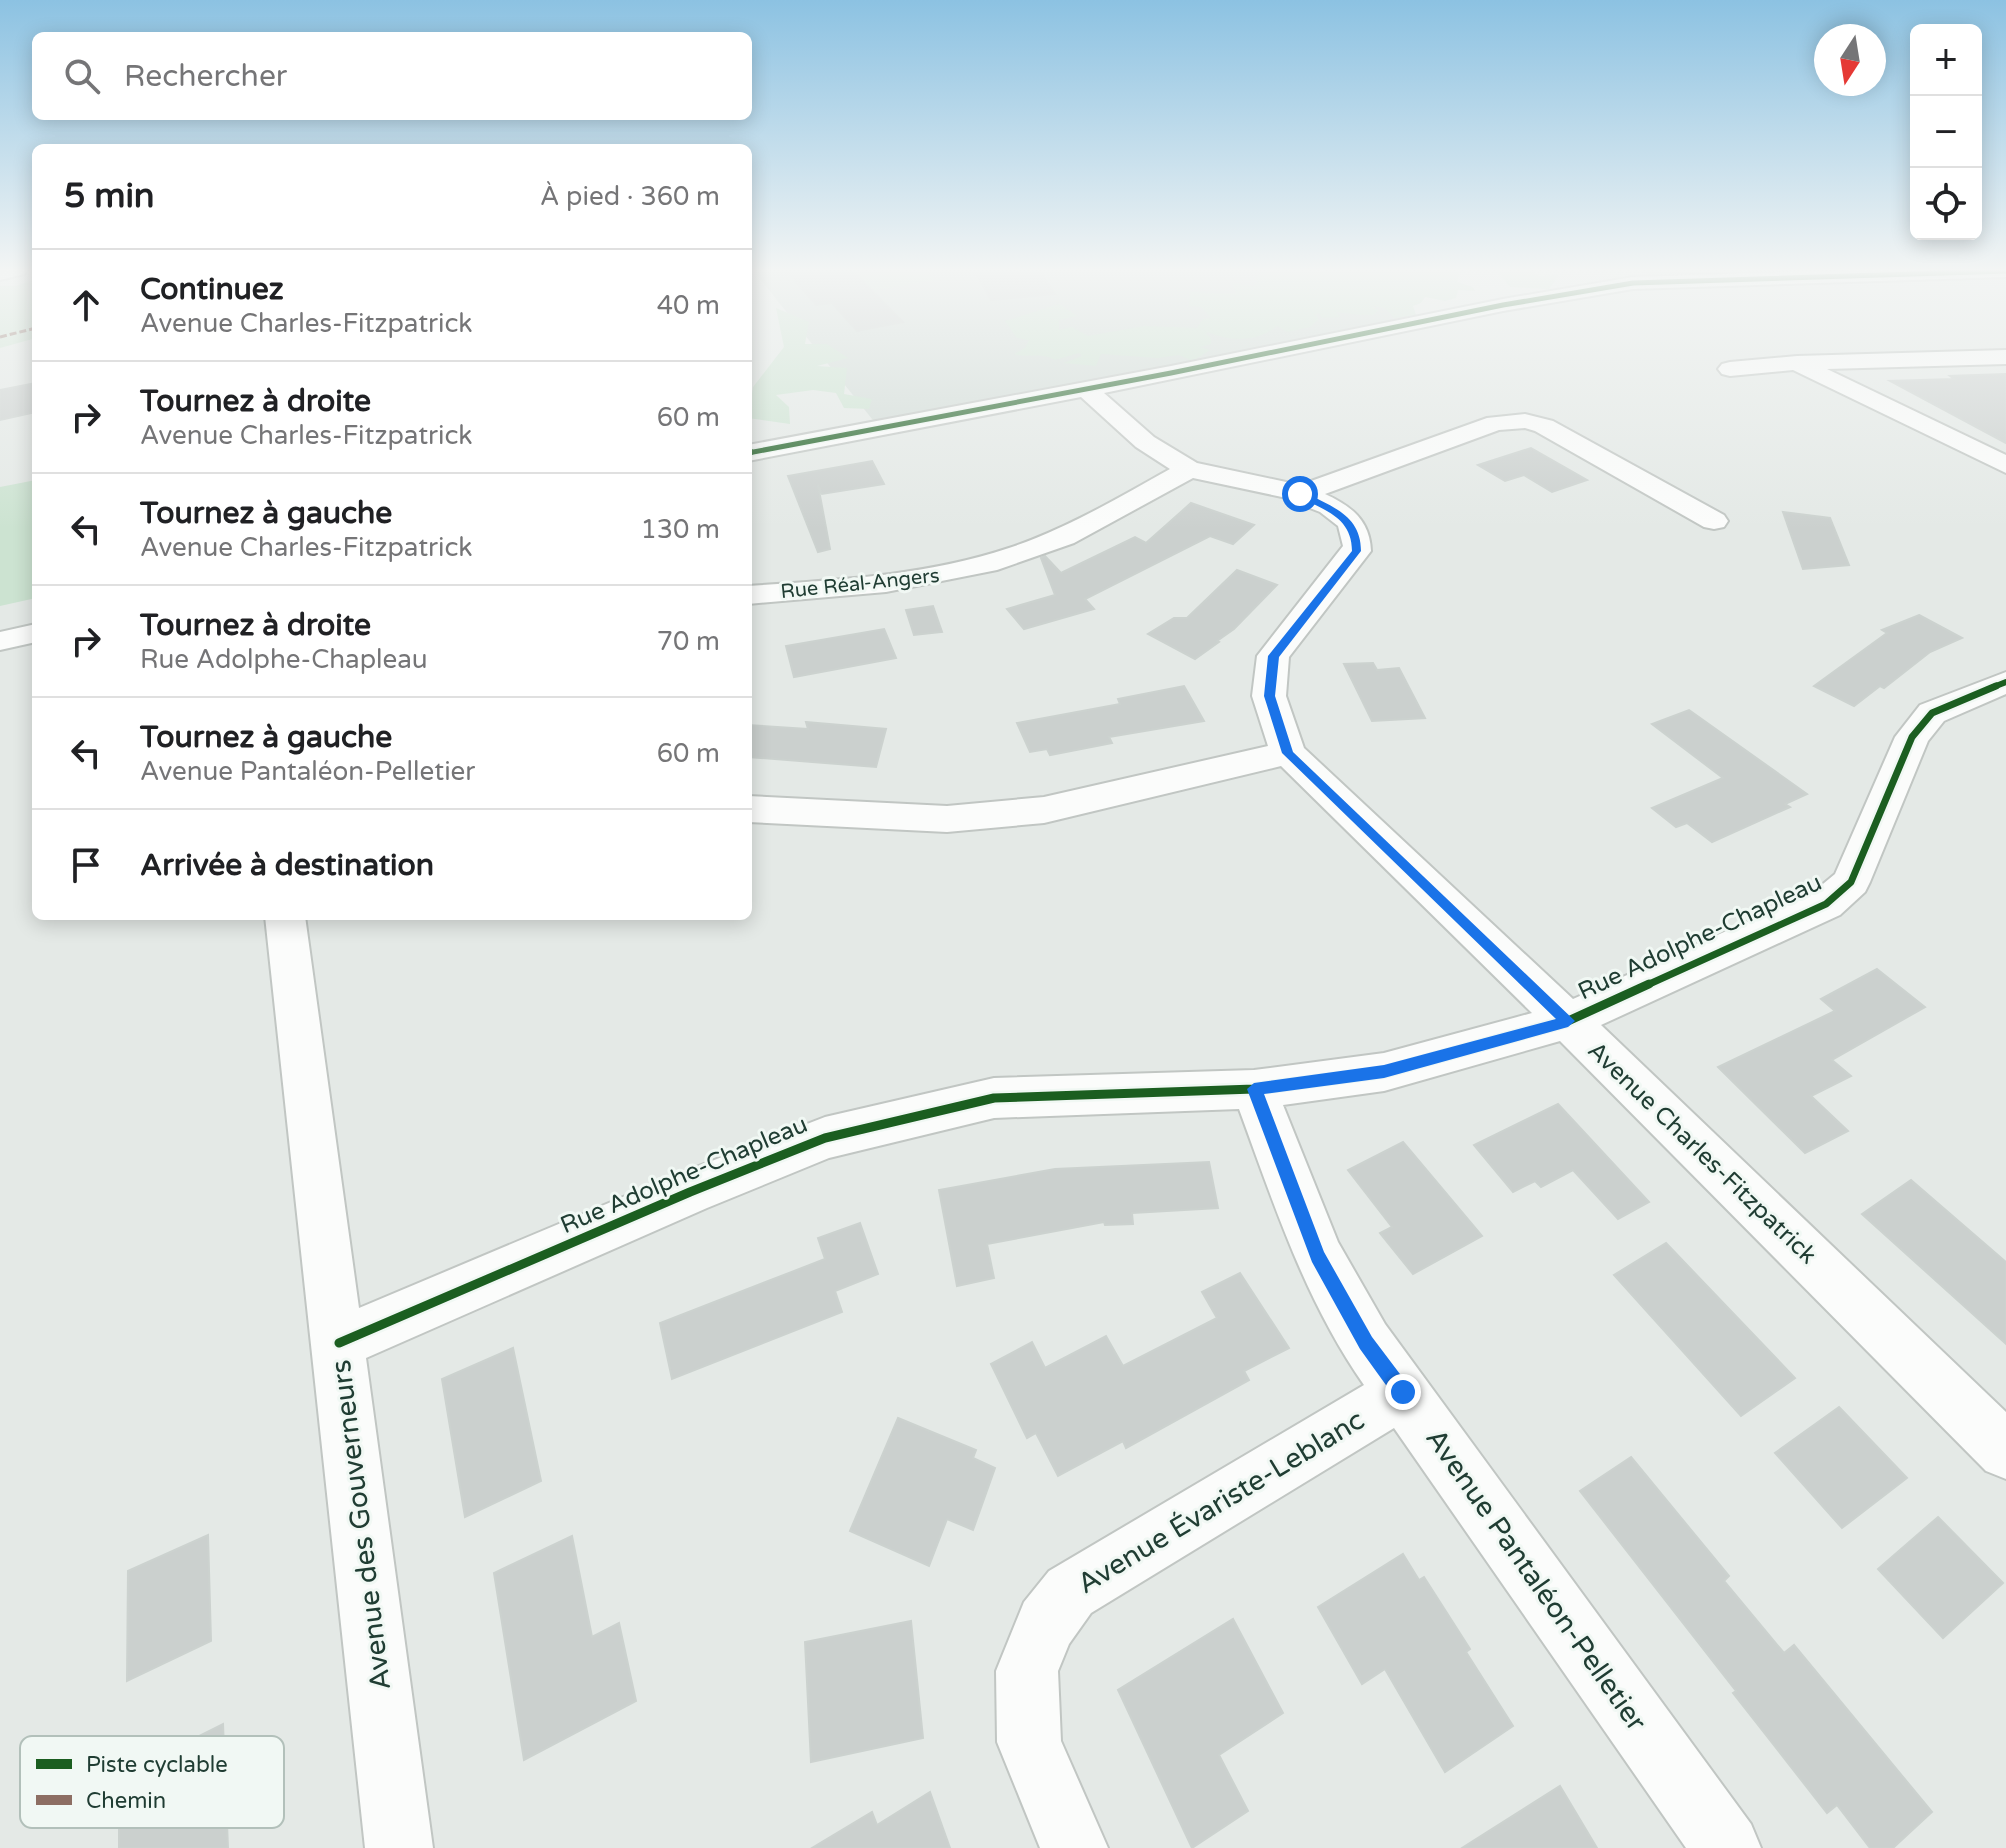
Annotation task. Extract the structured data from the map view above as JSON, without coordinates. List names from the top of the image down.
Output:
{
  "streets": {
    "street": [
      "Rue Réal-Angers",
      "Rue Adolphe-Chapleau",
      "Avenue Charles-Fitzpatrick",
      "Avenue Évariste-Leblanc",
      "Avenue des Gouverneurs",
      "Avenue Pantaléon-Pelletier"
    ]
  },
  "crossings": [
    ["Rue Réal-Angers", "Avenue Charles-Fitzpatrick"],
    ["Rue Adolphe-Chapleau", "Avenue Charles-Fitzpatrick"],
    ["Rue Adolphe-Chapleau", "Avenue des Gouverneurs"],
    ["Rue Adolphe-Chapleau", "Avenue Pantaléon-Pelletier"],
    ["Avenue Évariste-Leblanc", "Avenue Pantaléon-Pelletier"]
  ],
  "legend": ["Piste cyclable", "Chemin"],
  "north": "bottom",
  "page": {
    "map_buttons": ["+", "−"],
    "search": "Rechercher",
    "heading": ["5 min", "À pied · 360 m"],
    "list": [
      ["Continuez", "Avenue Charles-Fitzpatrick", "40 m"],
      ["Tournez à droite", "Avenue Charles-Fitzpatrick", "60 m"],
      ["Tournez à gauche", "Avenue Charles-Fitzpatrick", "130 m"],
      ["Tournez à droite", "Rue Adolphe-Chapleau", "70 m"],
      ["Tournez à gauche", "Avenue Pantaléon-Pelletier", "60 m"],
      "Arrivée à destination"
    ]
  }
}
